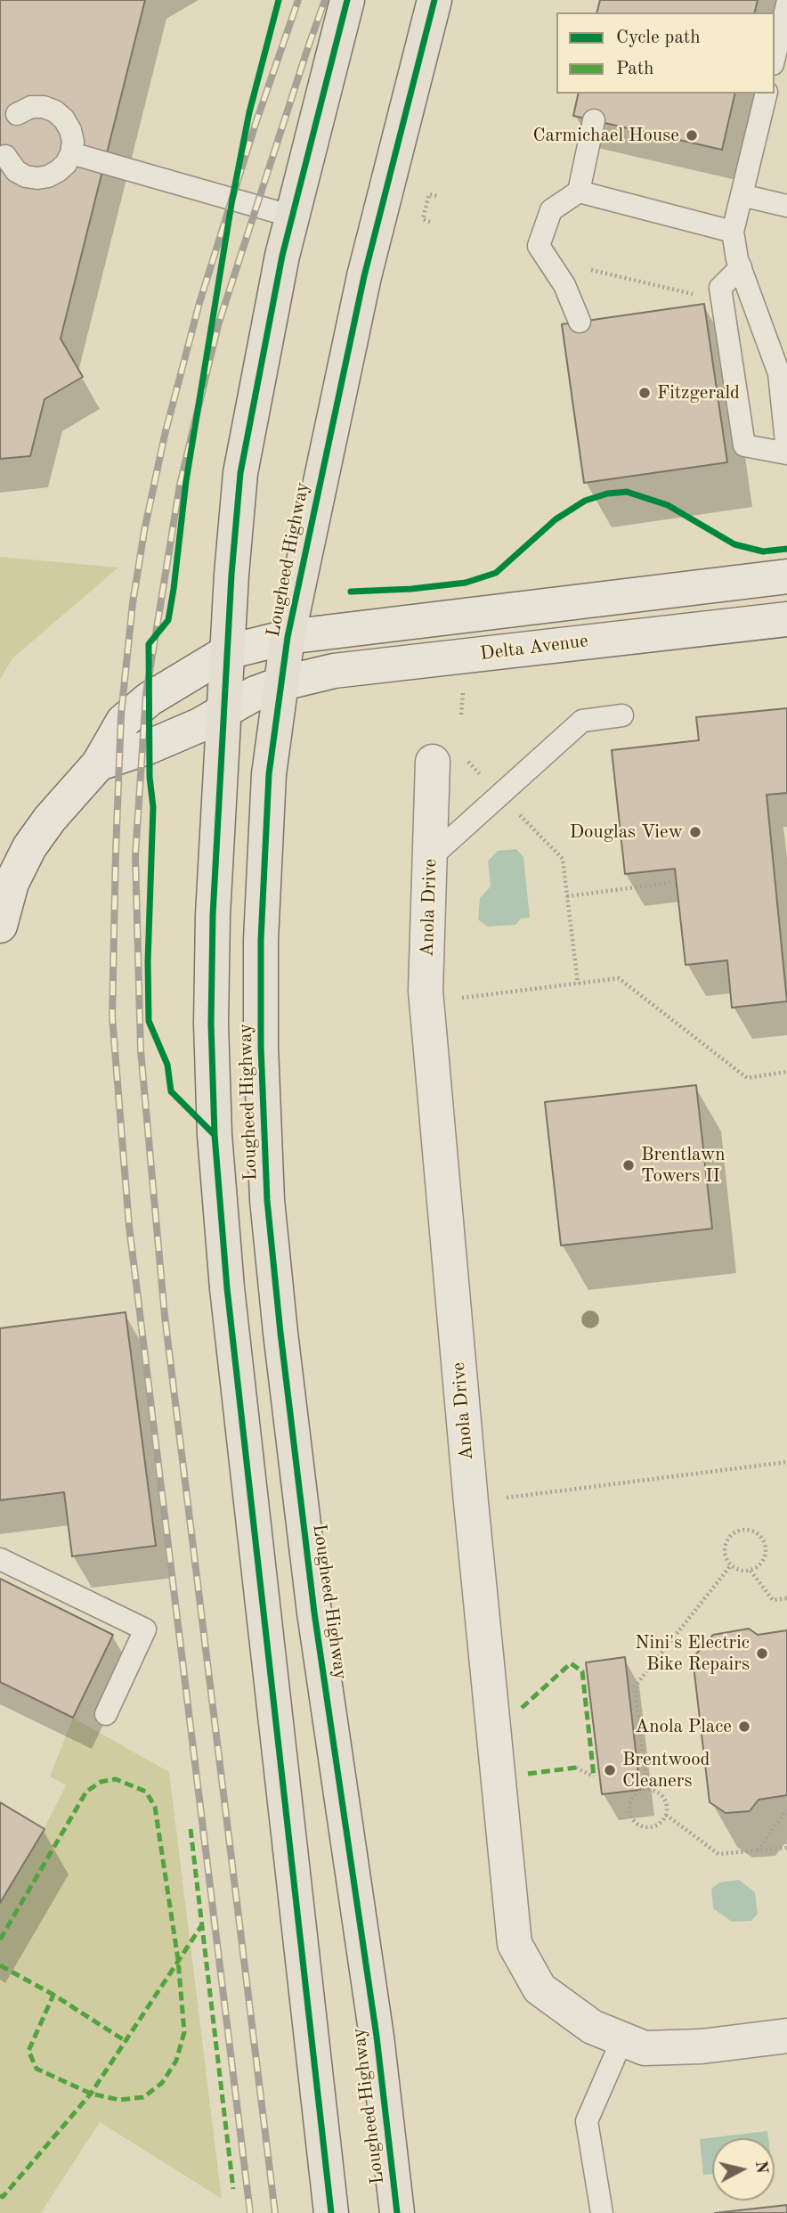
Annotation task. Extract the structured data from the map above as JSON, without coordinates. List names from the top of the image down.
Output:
{
  "streets": {
    "main road": ["Lougheed Highway"],
    "street": ["Delta Avenue", "Anola Drive"]
  },
  "crossings": [
    ["Lougheed Highway", "Delta Avenue"]
  ],
  "places": [
    "Carmichael House",
    "Fitzgerald",
    "Douglas View",
    "Brentlawn Towers II",
    "Nini's Electric Bike Repairs",
    "Anola Place",
    "Brentwood Cleaners"
  ],
  "legend": ["Cycle path", "Path"],
  "north": "right"
}
